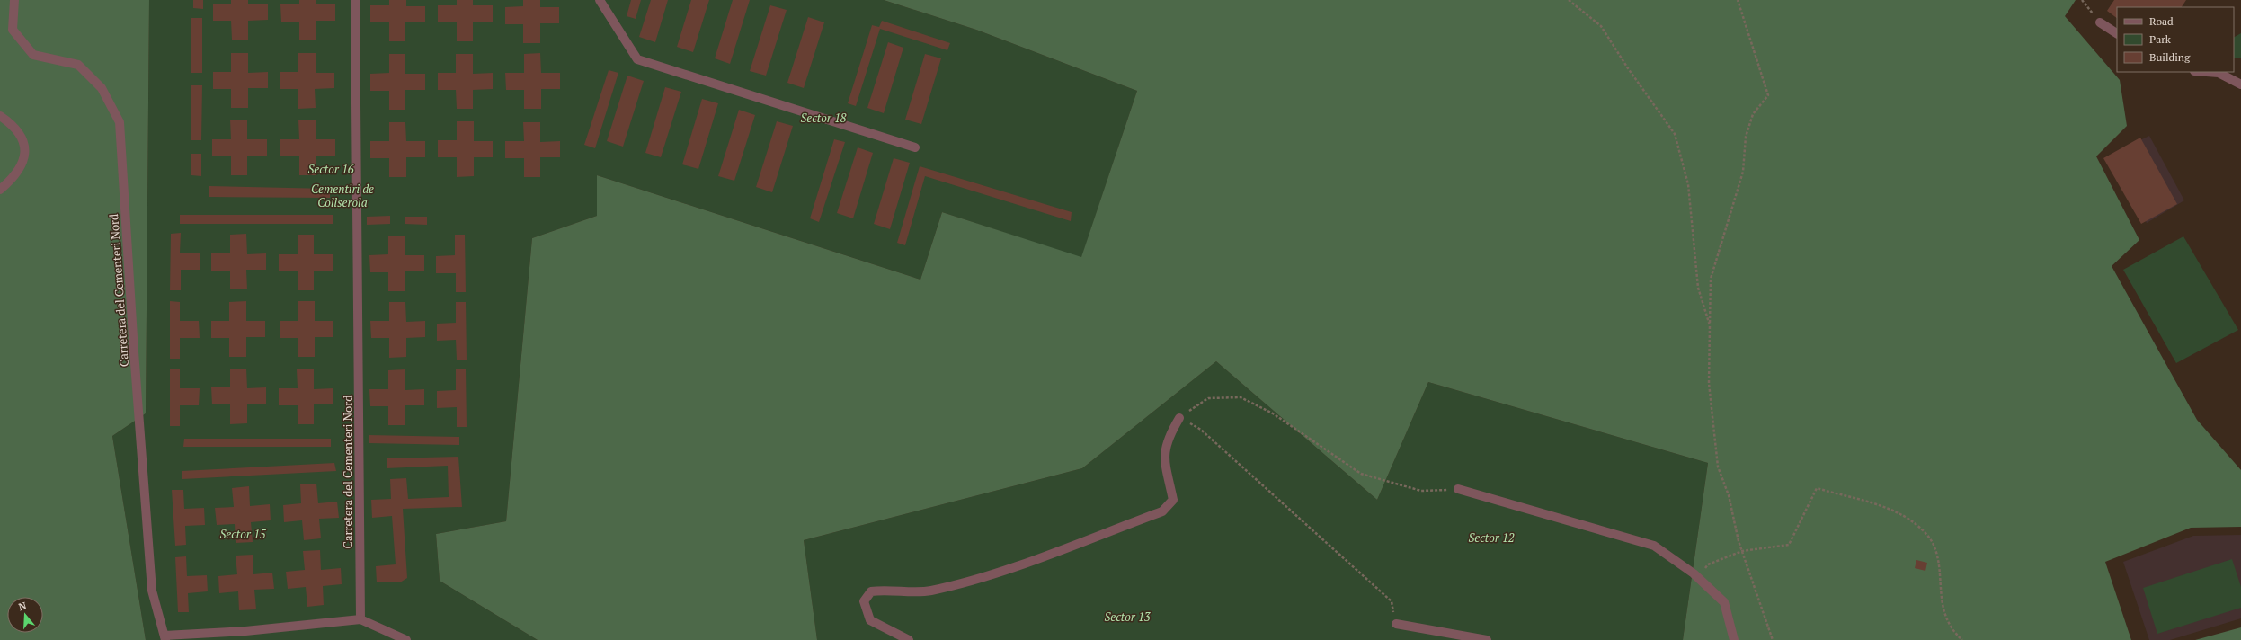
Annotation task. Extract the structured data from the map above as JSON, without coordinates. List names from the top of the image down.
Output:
{
  "streets": {
    "street": ["Carretera del Cementeri Nord"]
  },
  "parks": [
    "Sector 18",
    "Sector 16",
    "Cementiri de Collserola",
    "Sector 15",
    "Sector 12",
    "Sector 13"
  ],
  "legend": ["Road", "Park", "Building"],
  "north": "top"
}
